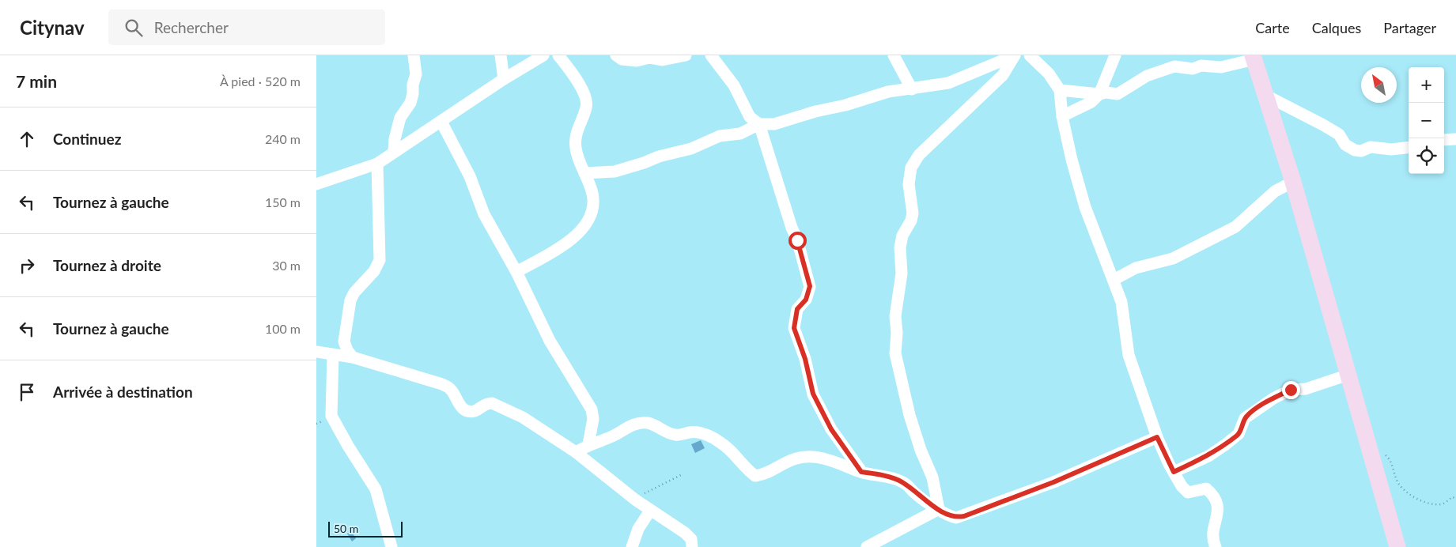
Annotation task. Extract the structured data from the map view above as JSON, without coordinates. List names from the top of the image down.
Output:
{
  "scale_bar": "50 m",
  "north": "top left",
  "page": {
    "header": "Citynav",
    "search": "Rechercher",
    "nav": ["Carte", "Calques", "Partager"],
    "heading": ["7 min", "À pied · 520 m"],
    "map_buttons": ["+", "−"],
    "list": [
      ["Continuez", "240 m"],
      ["Tournez à gauche", "150 m"],
      ["Tournez à droite", "30 m"],
      ["Tournez à gauche", "100 m"],
      "Arrivée à destination"
    ],
    "scale": "50 m"
  }
}
